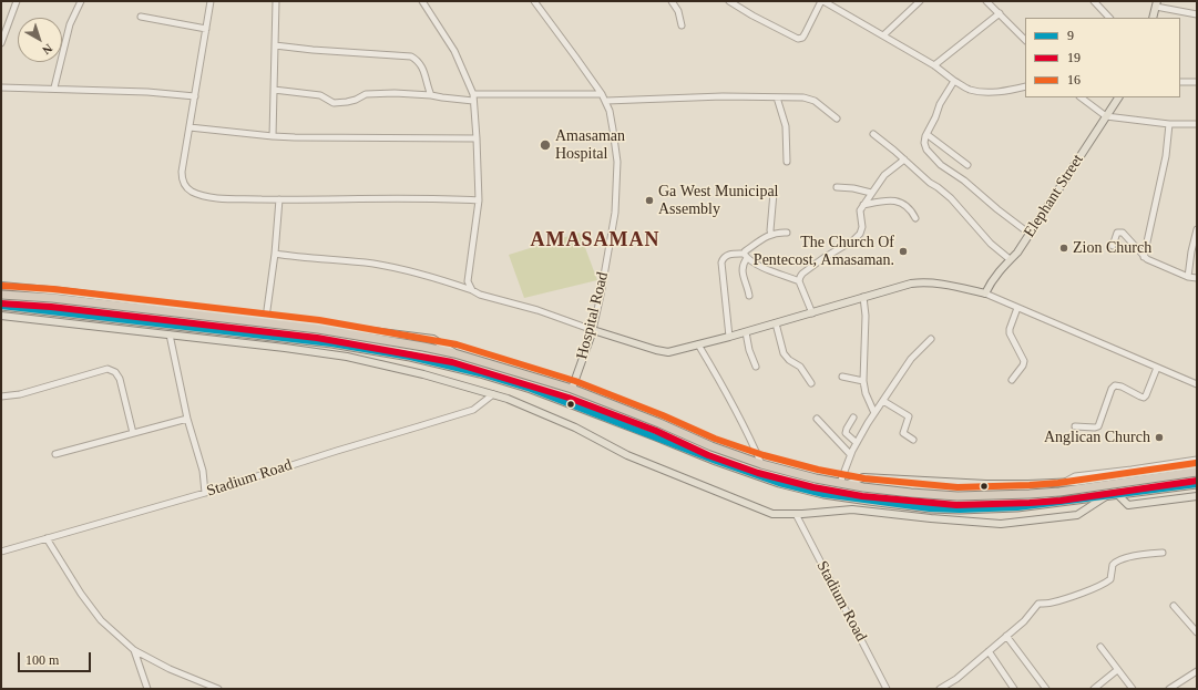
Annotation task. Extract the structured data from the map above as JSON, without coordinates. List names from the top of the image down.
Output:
{
  "streets": {
    "main road": ["Elephant Street", "Hospital Road"],
    "street": ["Stadium Road"]
  },
  "districts": ["AMASAMAN"],
  "places": [
    "Amasaman Hospital",
    "Ga West Municipal Assembly",
    "Zion Church",
    "The Church Of Pentecost, Amasaman.",
    "Anglican Church"
  ],
  "lines": ["transit line 16", "transit line 19", "transit line 9"],
  "legend": ["9", "19", "16"],
  "scale_bar": "100 m",
  "north": "bottom right"
}
